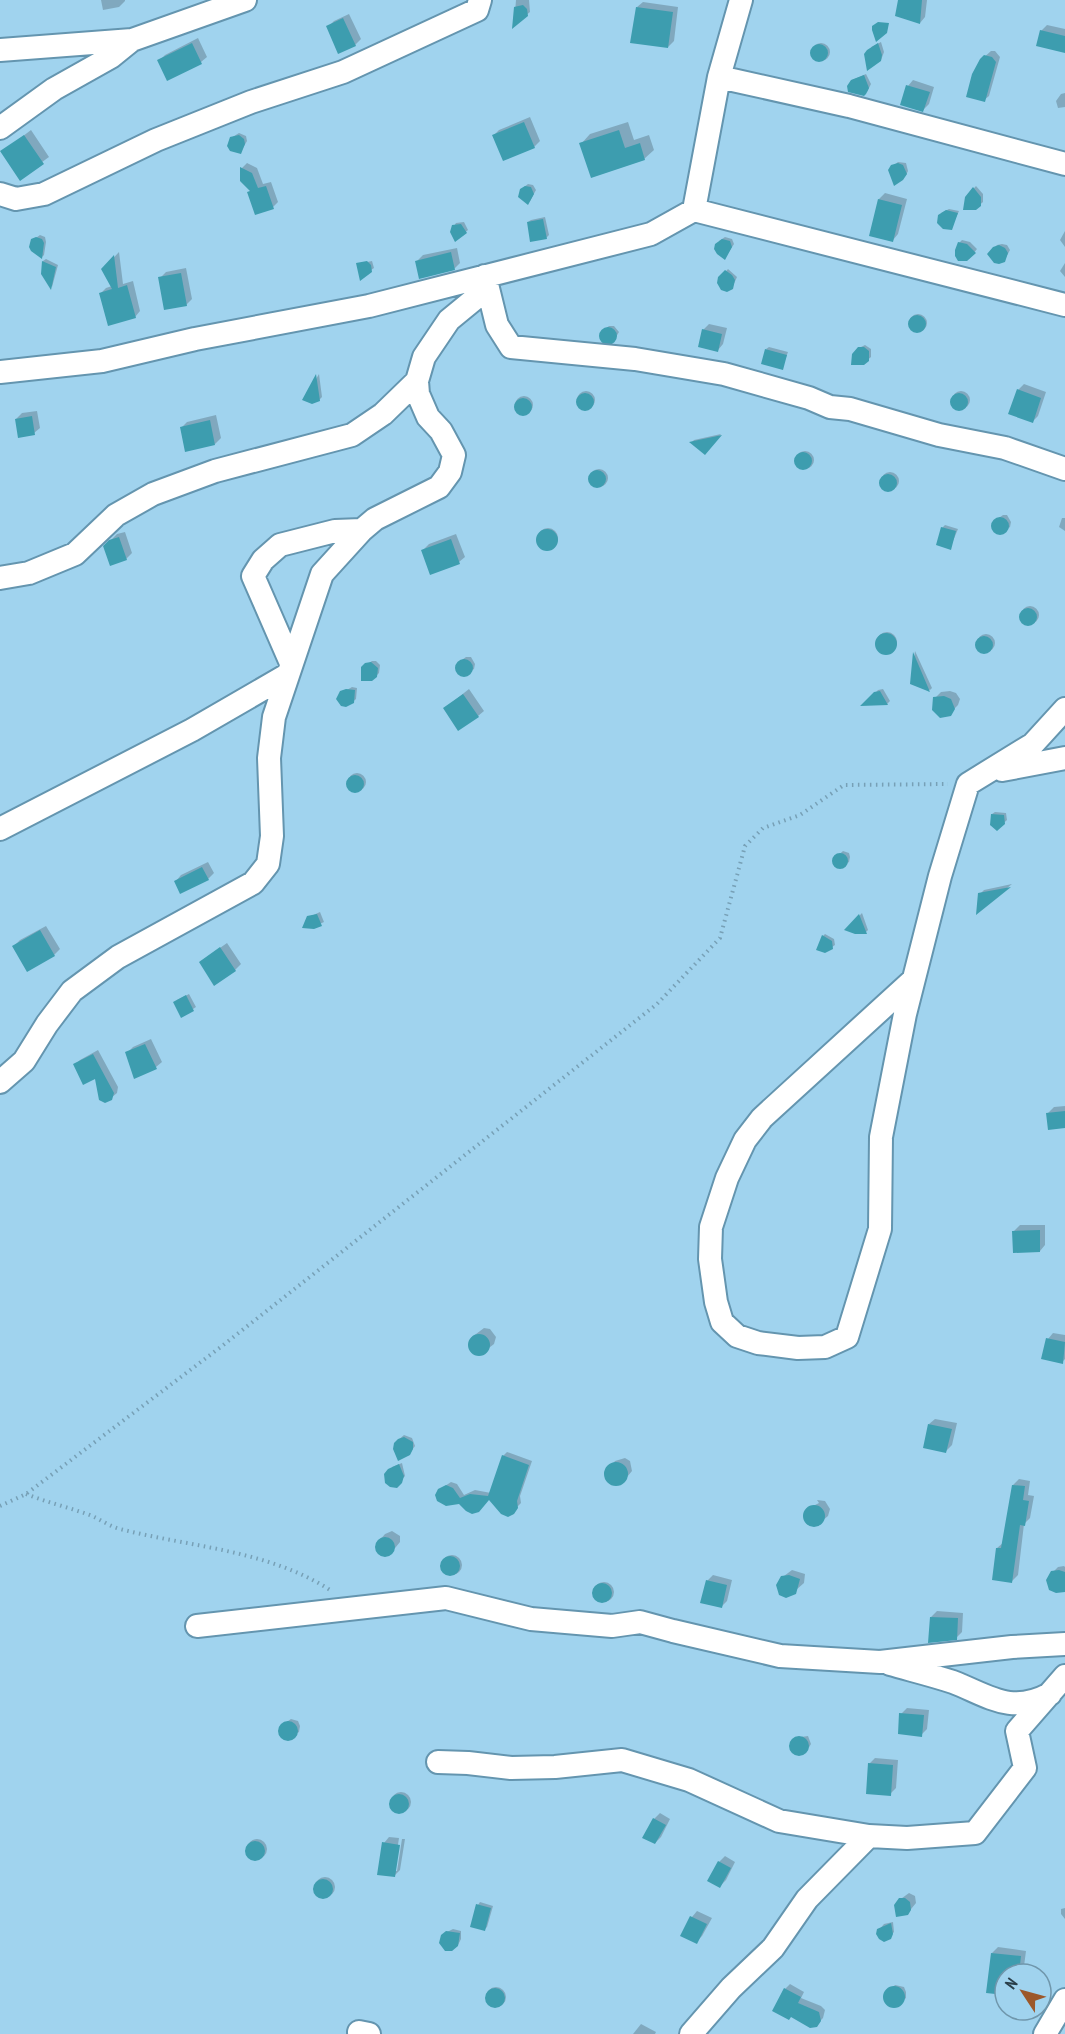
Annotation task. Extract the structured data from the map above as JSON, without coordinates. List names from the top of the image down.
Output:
{
  "north": "top left"
}
